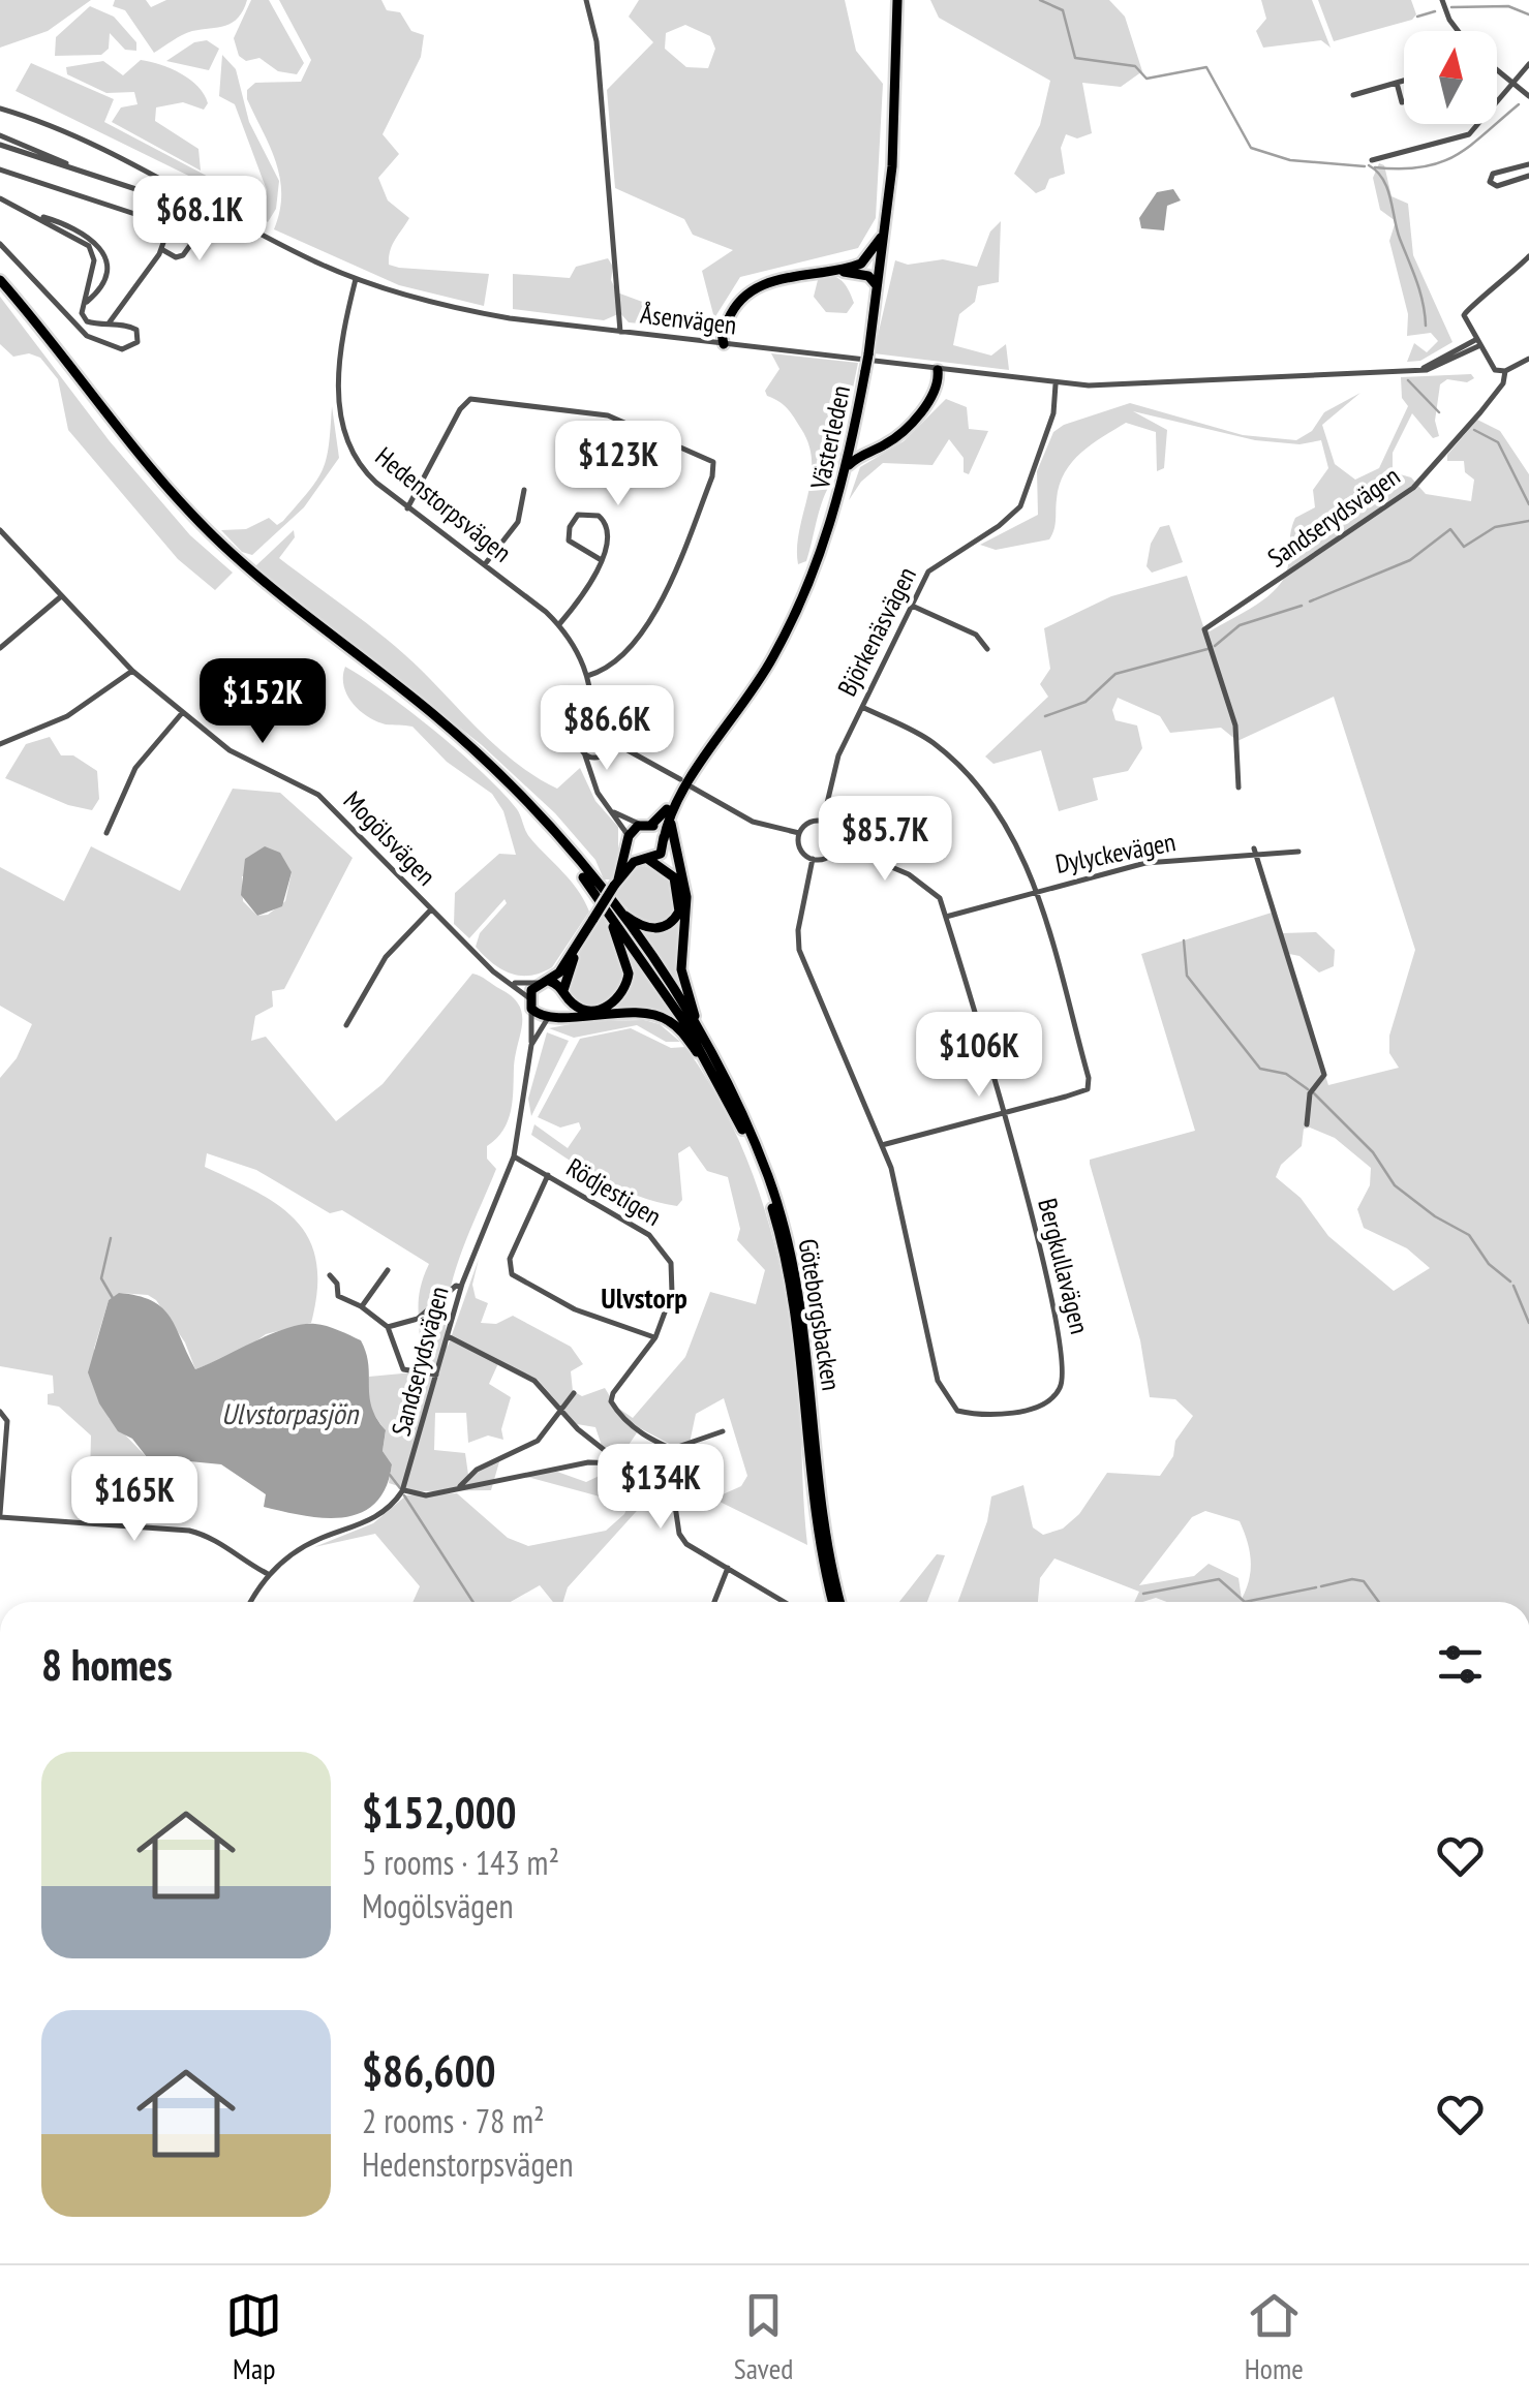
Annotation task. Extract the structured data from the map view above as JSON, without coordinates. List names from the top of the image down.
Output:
{
  "streets": {
    "highway": ["Västerleden", "Göteborgsbacken"],
    "street": [
      "Åsenvägen",
      "Hedenstorpsvägen",
      "Sandserydsvägen",
      "Björkenäsvägen",
      "Mogölsvägen",
      "Dylyckevägen",
      "Rödjestigen",
      "Bergkullavägen"
    ]
  },
  "crossings": [
    ["Åsenvägen", "Hedenstorpsvägen"],
    ["Åsenvägen", "Björkenäsvägen"],
    ["Sandserydsvägen", "Mogölsvägen"],
    ["Sandserydsvägen", "Rödjestigen"],
    ["Björkenäsvägen", "Bergkullavägen"],
    ["Dylyckevägen", "Bergkullavägen"]
  ],
  "districts": ["Ulvstorp"],
  "water": ["Ulvstorpasjön"],
  "north": "top",
  "page": {
    "price": [
      "$68.1K",
      "$123K",
      "$152K",
      "$86.6K",
      "$85.7K",
      "$106K",
      "$134K",
      "$165K"
    ],
    "heading": "8 homes",
    "list": [
      {
        "name": "$152,000",
        "note": "5 rooms · 143 m² · Mogölsvägen"
      },
      {
        "name": "$86,600",
        "note": "2 rooms · 78 m² · Hedenstorpsvägen"
      }
    ],
    "tabs": ["Map", "Saved", "Home"]
  }
}
